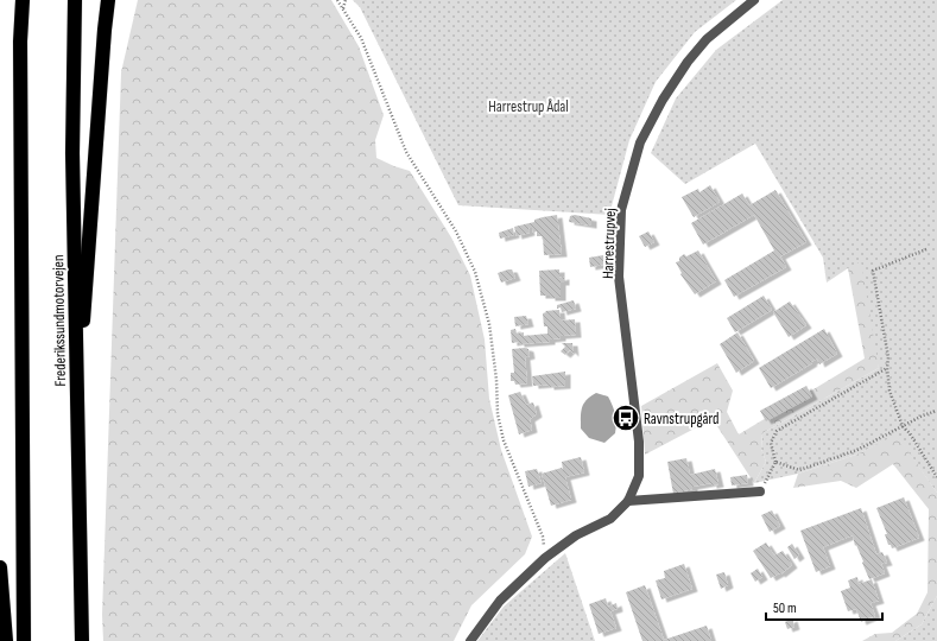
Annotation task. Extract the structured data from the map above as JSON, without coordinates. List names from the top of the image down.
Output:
{
  "streets": {
    "highway": ["Frederikssundmotorvejen"],
    "street": ["Harrestrupvej"]
  },
  "parks": ["Harrestrup Ådal"],
  "places": {
    "bus stop": ["Ravnstrupgård"]
  },
  "scale_bar": "50 m"
}
